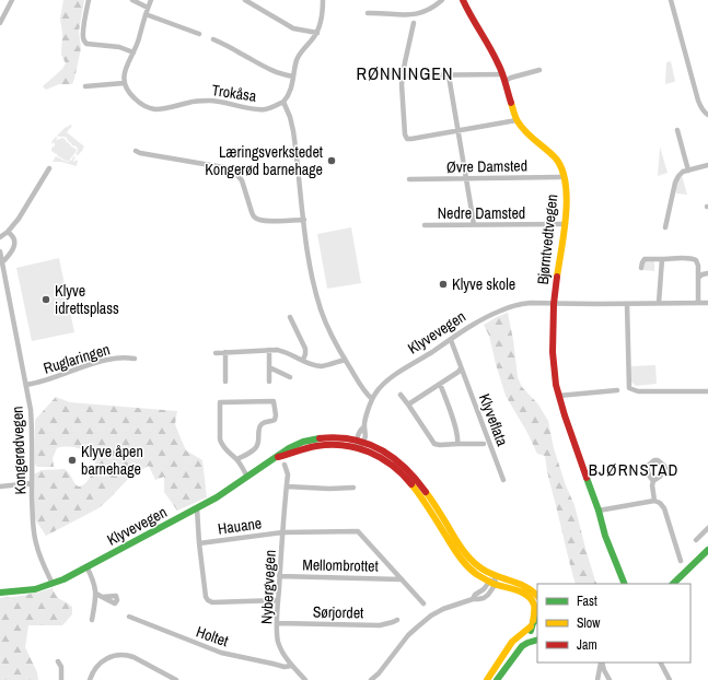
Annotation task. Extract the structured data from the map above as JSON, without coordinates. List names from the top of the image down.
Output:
{
  "streets": {
    "main road": ["Bjørntvedtvegen", "Klyvevegen"],
    "street": [
      "Trokåsa",
      "Øvre Damsted",
      "Nedre Damsted",
      "Ruglaringen",
      "Klyveflata",
      "Kongerødvegen",
      "Hauane",
      "Mellombrottet",
      "Nybergvegen",
      "Sørjordet",
      "Holtet"
    ]
  },
  "crossings": [
    ["Øvre Damsted", "Bjørntvedtvegen"],
    ["Nedre Damsted", "Bjørntvedtvegen"],
    ["Bjørntvedtvegen", "Klyvevegen"],
    ["Klyvevegen", "Klyveflata"],
    ["Klyvevegen", "Kongerødvegen"],
    ["Klyvevegen", "Hauane"],
    ["Ruglaringen", "Kongerødvegen"],
    ["Hauane", "Mellombrottet"],
    ["Hauane", "Nybergvegen"],
    ["Mellombrottet", "Nybergvegen"],
    ["Nybergvegen", "Sørjordet"],
    ["Nybergvegen", "Holtet"]
  ],
  "districts": ["RØNNINGEN", "BJØRNSTAD"],
  "places": [
    "Læringsverkstedet Kongerød barnehage",
    "Klyve skole",
    "Klyve idrettsplass",
    "Klyve åpen barnehage"
  ],
  "legend": ["Fast", "Slow", "Jam"]
}
